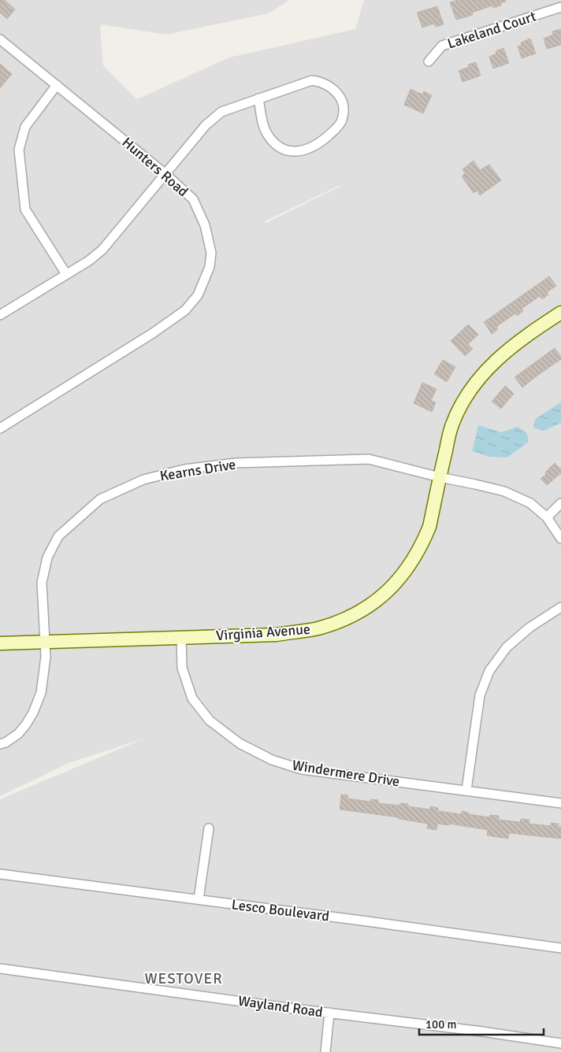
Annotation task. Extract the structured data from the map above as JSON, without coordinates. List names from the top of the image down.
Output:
{
  "streets": {
    "street": [
      "Lakeland Court",
      "Hunters Road",
      "Kearns Drive",
      "Virginia Avenue",
      "Windermere Drive",
      "Lesco Boulevard",
      "Wayland Road"
    ]
  },
  "crossings": [
    ["Kearns Drive", "Virginia Avenue"],
    ["Virginia Avenue", "Windermere Drive"]
  ],
  "districts": ["WESTOVER"],
  "scale_bar": "100 m"
}
